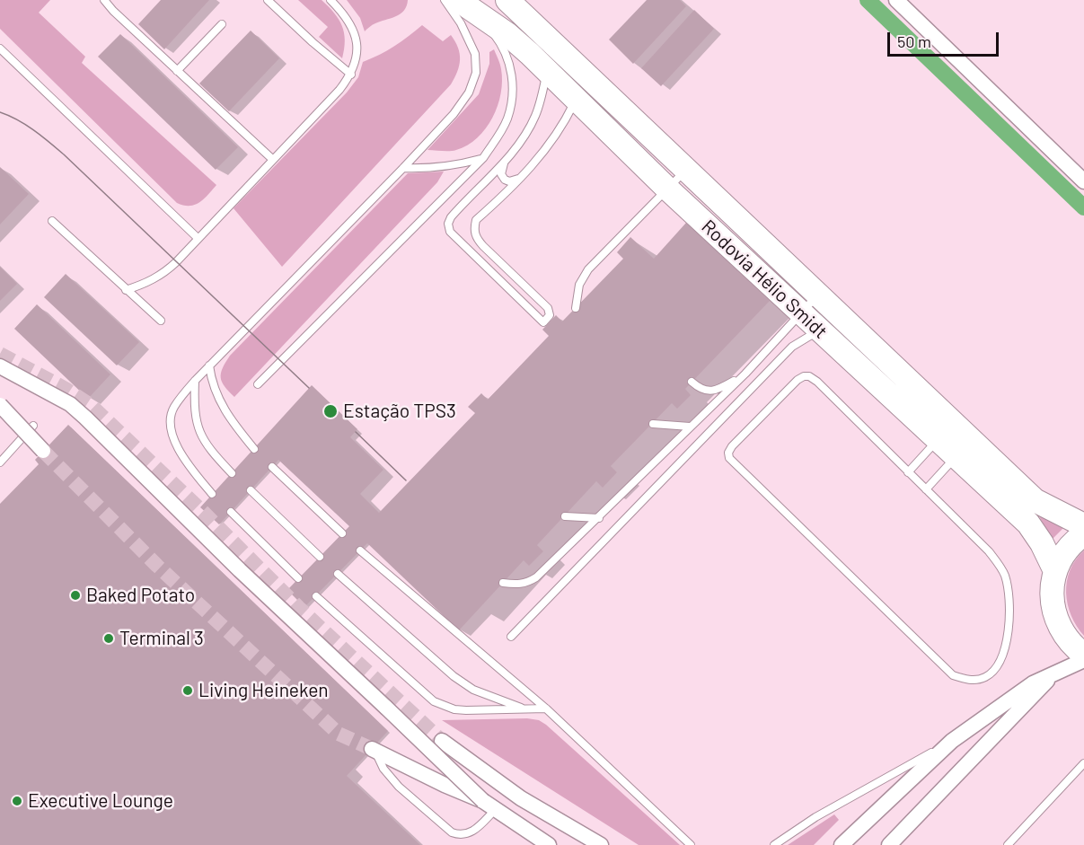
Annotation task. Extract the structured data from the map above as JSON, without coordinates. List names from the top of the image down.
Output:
{
  "streets": {
    "main road": ["Rodovia Hélio Smidt"]
  },
  "places": [
    "Estação TPS3",
    "Baked Potato",
    "Terminal 3",
    "Living Heineken",
    "Executive Lounge"
  ],
  "scale_bar": "50 m"
}
